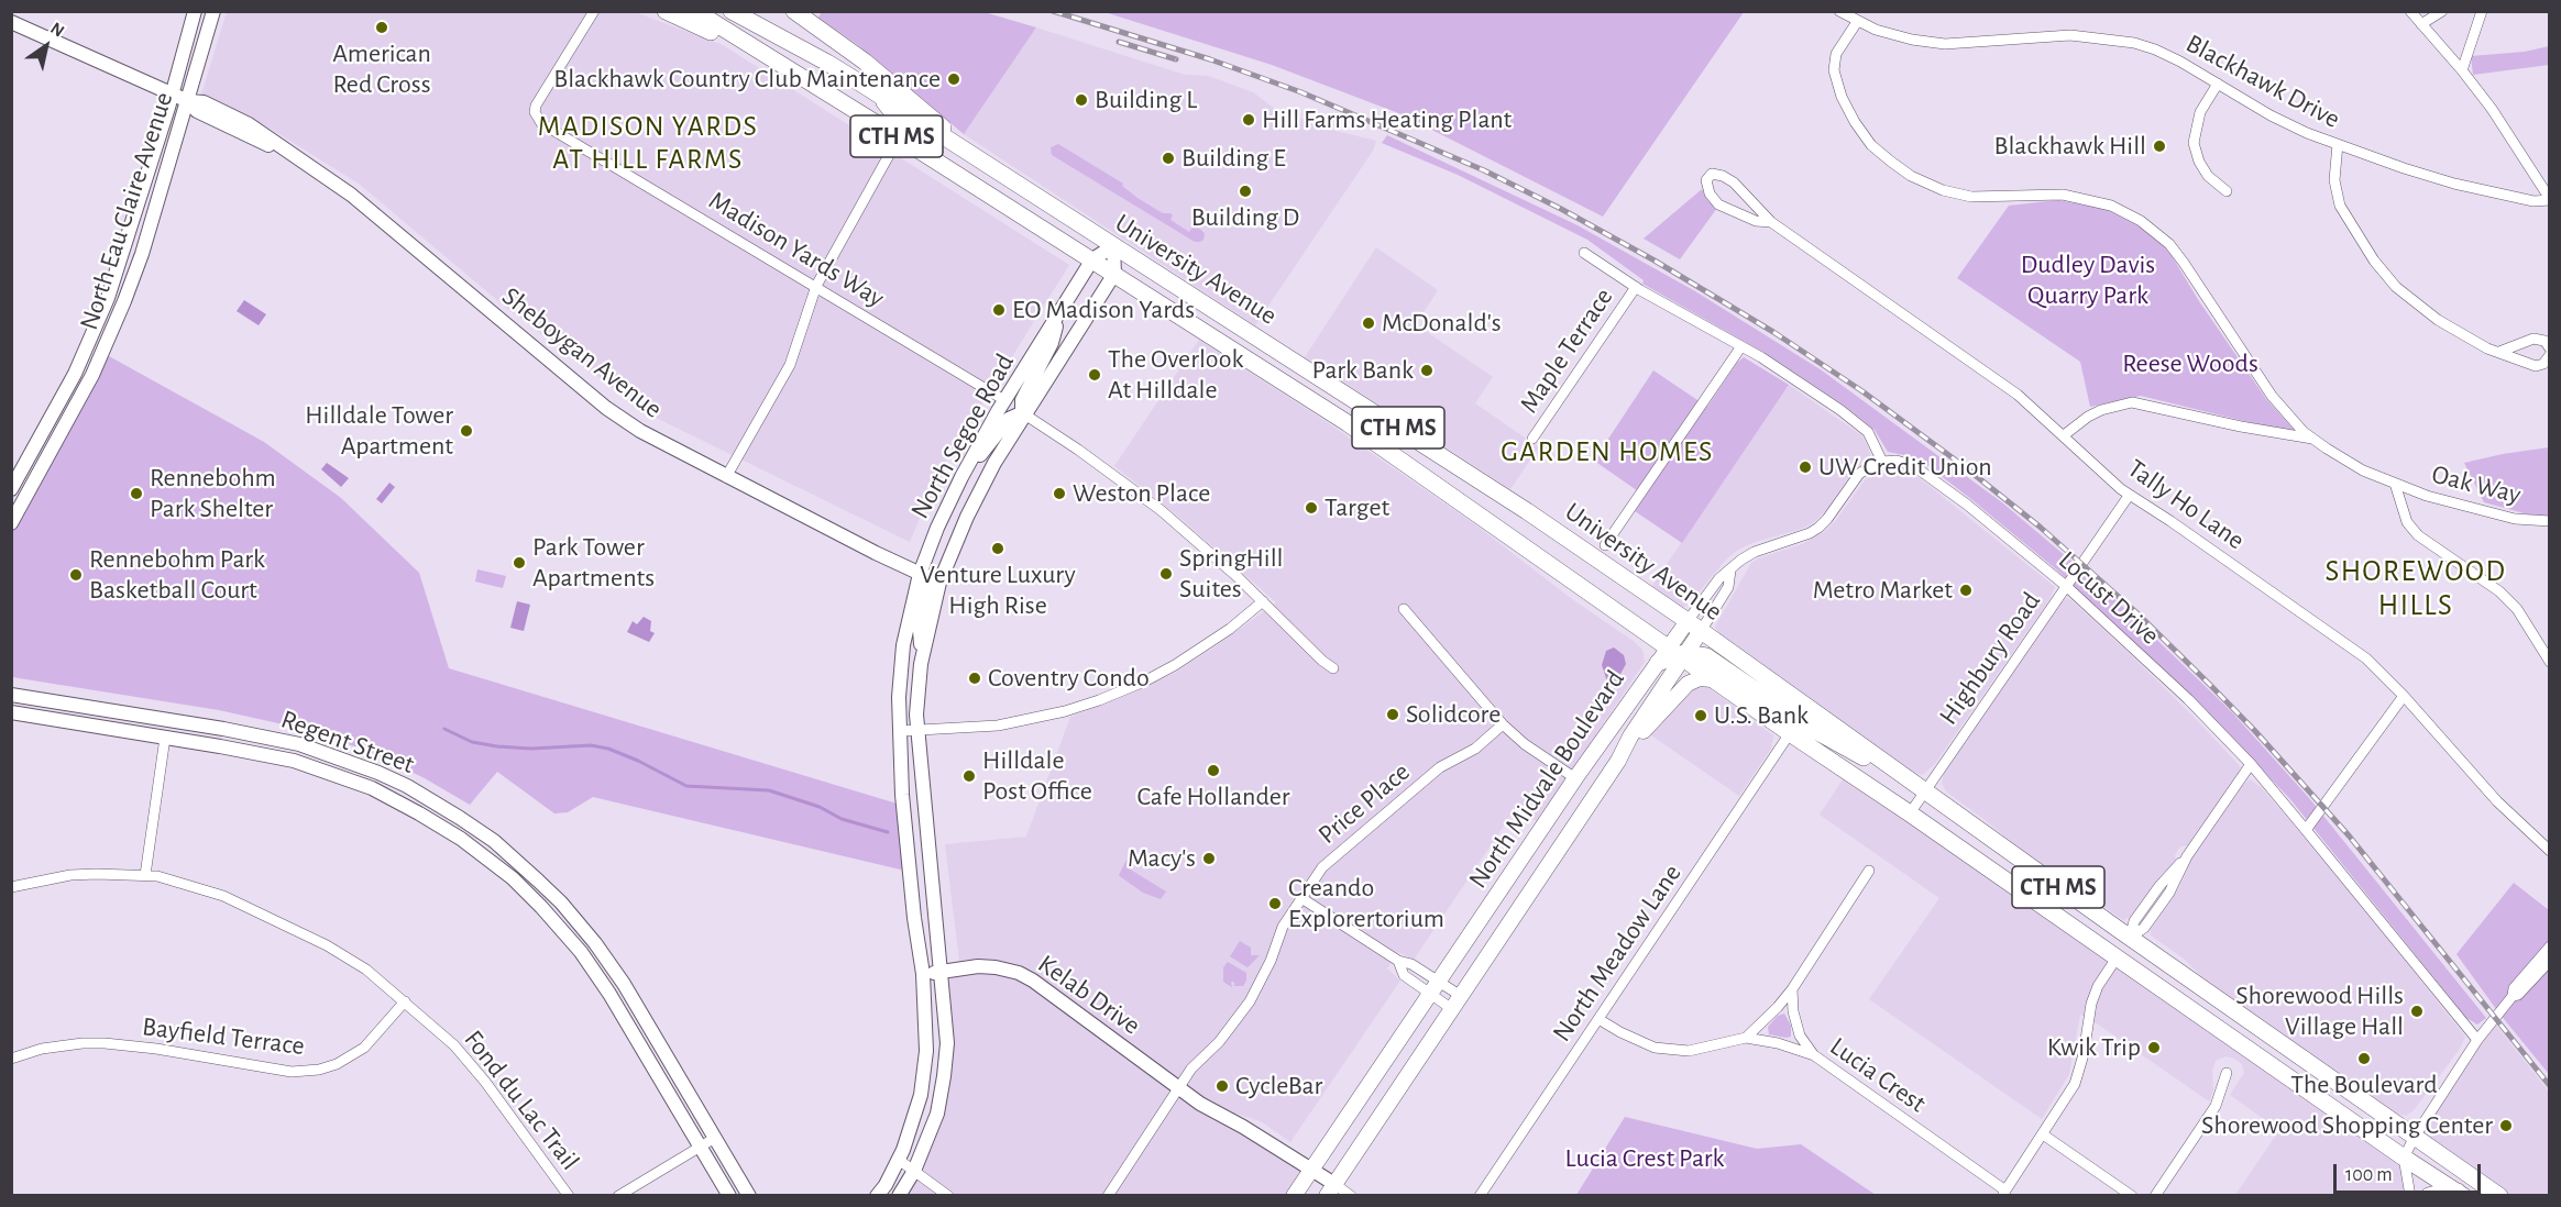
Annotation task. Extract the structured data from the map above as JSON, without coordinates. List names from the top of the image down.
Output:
{
  "streets": {
    "main road": ["CTH MS", "University Avenue", "North Midvale Boulevard"],
    "street": [
      "Blackhawk Drive",
      "North Eau Claire Avenue",
      "Madison Yards Way",
      "Maple Terrace",
      "Sheboygan Avenue",
      "North Segoe Road",
      "Oak Way",
      "Tally Ho Lane",
      "Locust Drive",
      "Highbury Road",
      "Regent Street",
      "Price Place",
      "North Meadow Lane",
      "Kelab Drive",
      "Bayfield Terrace",
      "Lucia Crest",
      "Fond du Lac Trail"
    ]
  },
  "crossings": [
    ["North Eau Claire Avenue", "Sheboygan Avenue"],
    ["Madison Yards Way", "North Segoe Road"],
    ["University Avenue", "North Segoe Road"],
    ["University Avenue", "Highbury Road"],
    ["University Avenue", "North Midvale Boulevard"],
    ["University Avenue", "North Meadow Lane"],
    ["Sheboygan Avenue", "North Segoe Road"],
    ["North Segoe Road", "Kelab Drive"],
    ["Tally Ho Lane", "Highbury Road"],
    ["Locust Drive", "Highbury Road"],
    ["North Midvale Boulevard", "Kelab Drive"],
    ["Price Place", "Kelab Drive"],
    ["North Meadow Lane", "Lucia Crest"],
    ["Bayfield Terrace", "Fond du Lac Trail"]
  ],
  "districts": ["MADISON YARDS AT HILL FARMS", "GARDEN HOMES", "SHOREWOOD HILLS"],
  "parks": ["Dudley Davis Quarry Park", "Reese Woods", "Lucia Crest Park"],
  "places": [
    "American Red Cross",
    "Blackhawk Country Club Maintenance",
    "Building L",
    "Hill Farms Heating Plant",
    "Blackhawk Hill",
    "Building E",
    "Building D",
    "EO Madison Yards",
    "McDonald's",
    "Park Bank",
    "The Overlook At Hilldale",
    "Hilldale Tower Apartment",
    "UW Credit Union",
    "Rennebohm Park Shelter",
    "Weston Place",
    "Target",
    "Venture Luxury High Rise",
    "Park Tower Apartments",
    "SpringHill Suites",
    "Rennebohm Park Basketball Court",
    "Metro Market",
    "Coventry Condo",
    "Solidcore",
    "U.S. Bank",
    "Cafe Hollander",
    "Hilldale Post Office",
    "Macy's",
    "Creando Explorertorium",
    "Shorewood Hills Village Hall",
    "Kwik Trip",
    "The Boulevard",
    "CycleBar",
    "Shorewood Shopping Center"
  ],
  "scale_bar": "100 m",
  "north": "top right"
}
